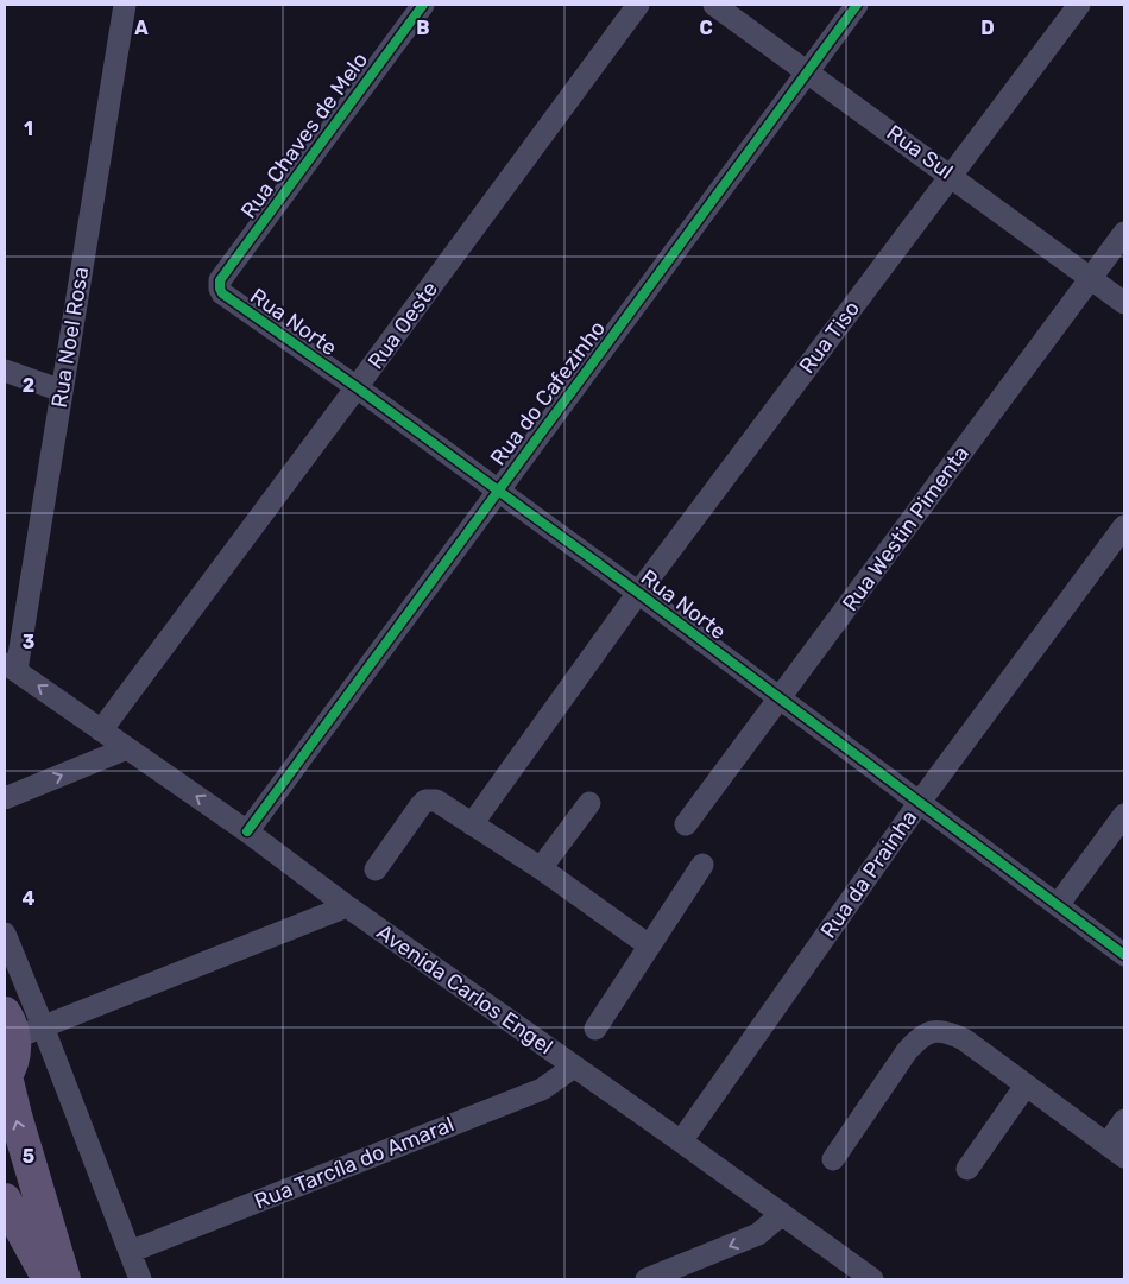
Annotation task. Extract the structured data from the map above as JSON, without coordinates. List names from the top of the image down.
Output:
{
  "streets": {
    "street": [
      "Rua Chaves de Melo",
      "Rua Sul",
      "Rua Norte",
      "Rua Oeste",
      "Rua Noel Rosa",
      "Rua Tiso",
      "Rua do Cafezinho",
      "Rua Westin Pimenta",
      "Rua da Prainha",
      "Avenida Carlos Engel",
      "Rua Tarcíla do Amaral"
    ]
  },
  "crossings": [
    ["Rua Chaves de Melo", "Rua Norte"],
    ["Rua Sul", "Rua Tiso"],
    ["Rua Sul", "Rua do Cafezinho"],
    ["Rua Sul", "Rua Westin Pimenta"],
    ["Rua Norte", "Rua Oeste"],
    ["Rua Norte", "Rua Tiso"],
    ["Rua Norte", "Rua do Cafezinho"],
    ["Rua Norte", "Rua Westin Pimenta"],
    ["Rua Norte", "Rua da Prainha"],
    ["Rua Oeste", "Avenida Carlos Engel"],
    ["Rua Noel Rosa", "Avenida Carlos Engel"],
    ["Rua do Cafezinho", "Avenida Carlos Engel"],
    ["Rua da Prainha", "Avenida Carlos Engel"],
    ["Avenida Carlos Engel", "Rua Tarcíla do Amaral"]
  ],
  "grid": {
    "columns": [
      "A",
      "B",
      "C",
      "D"
    ],
    "rows": [
      "1",
      "2",
      "3",
      "4",
      "5"
    ]
  }
}
